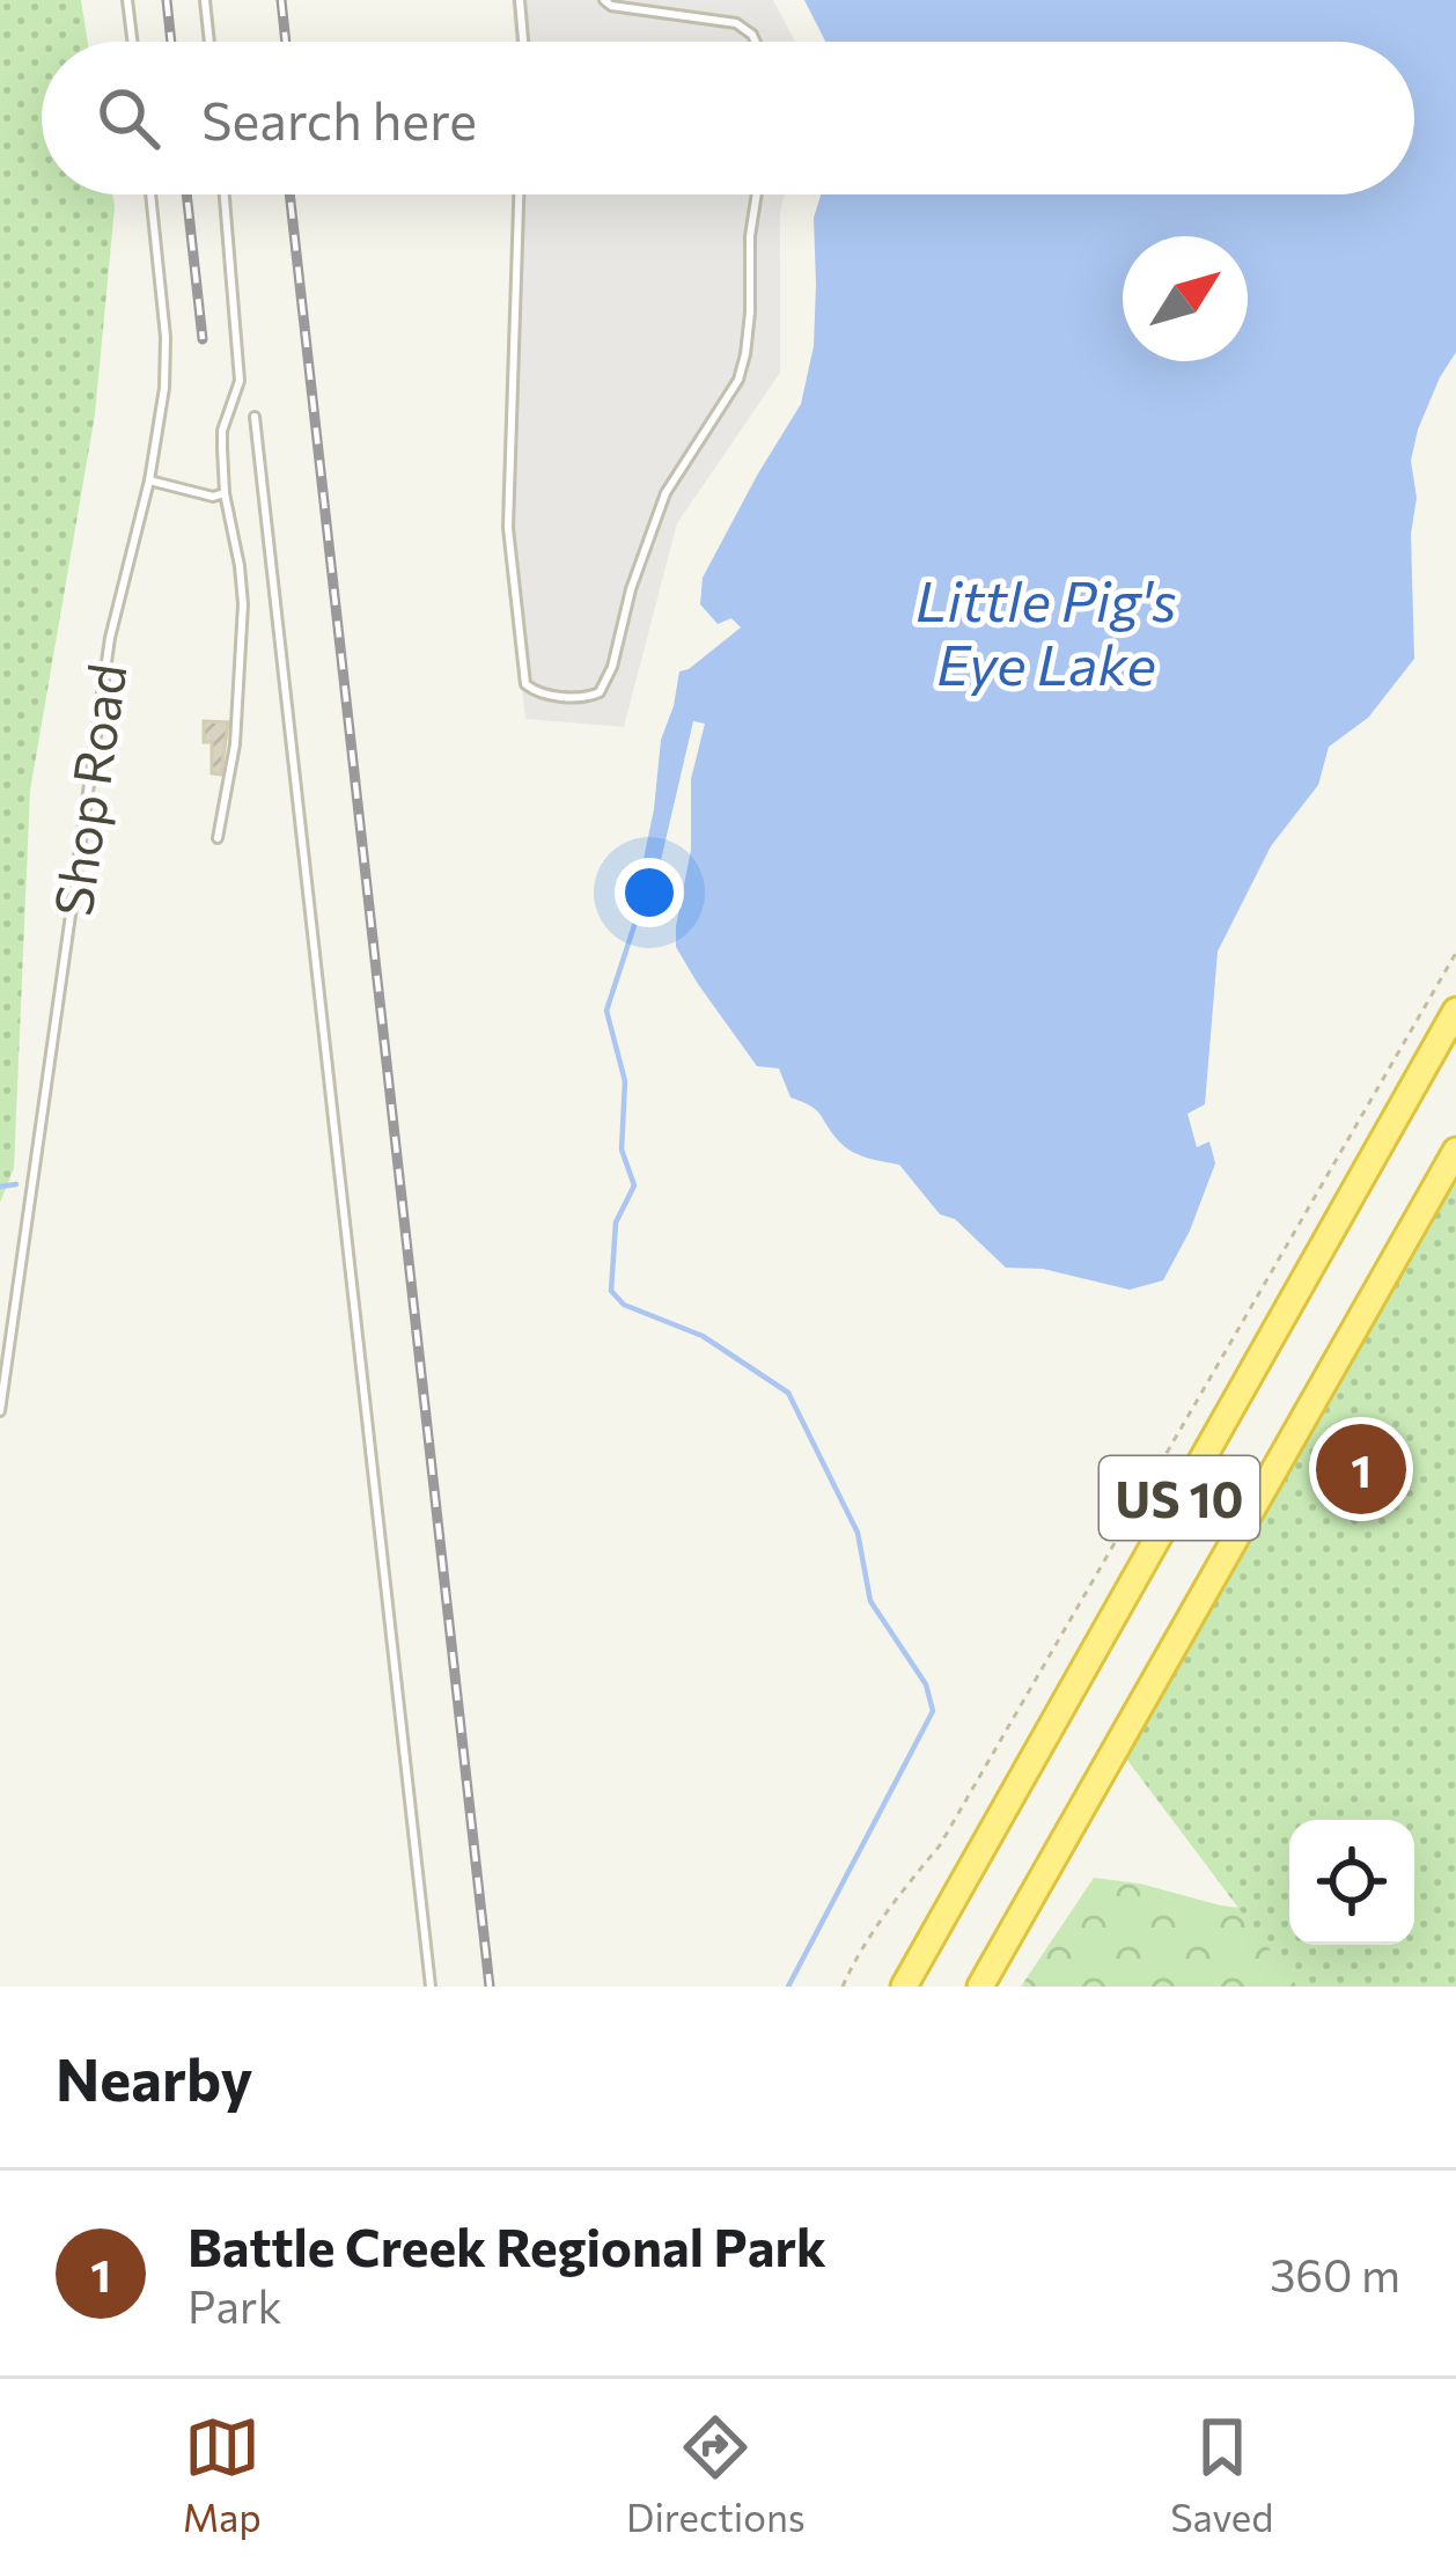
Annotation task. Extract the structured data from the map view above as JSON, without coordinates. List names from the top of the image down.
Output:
{
  "streets": {
    "highway": ["US 10"],
    "lane": ["Shop Road"]
  },
  "water": ["Little Pig's Eye Lake"],
  "north": "top right",
  "page": {
    "search": "Search here",
    "pins": "1",
    "heading": "Nearby",
    "list": [
      {
        "mark": "1",
        "name": "Battle Creek Regional Park",
        "note": "Park",
        "value": "360 m"
      }
    ],
    "nav": ["Map", "Directions", "Saved"]
  }
}
